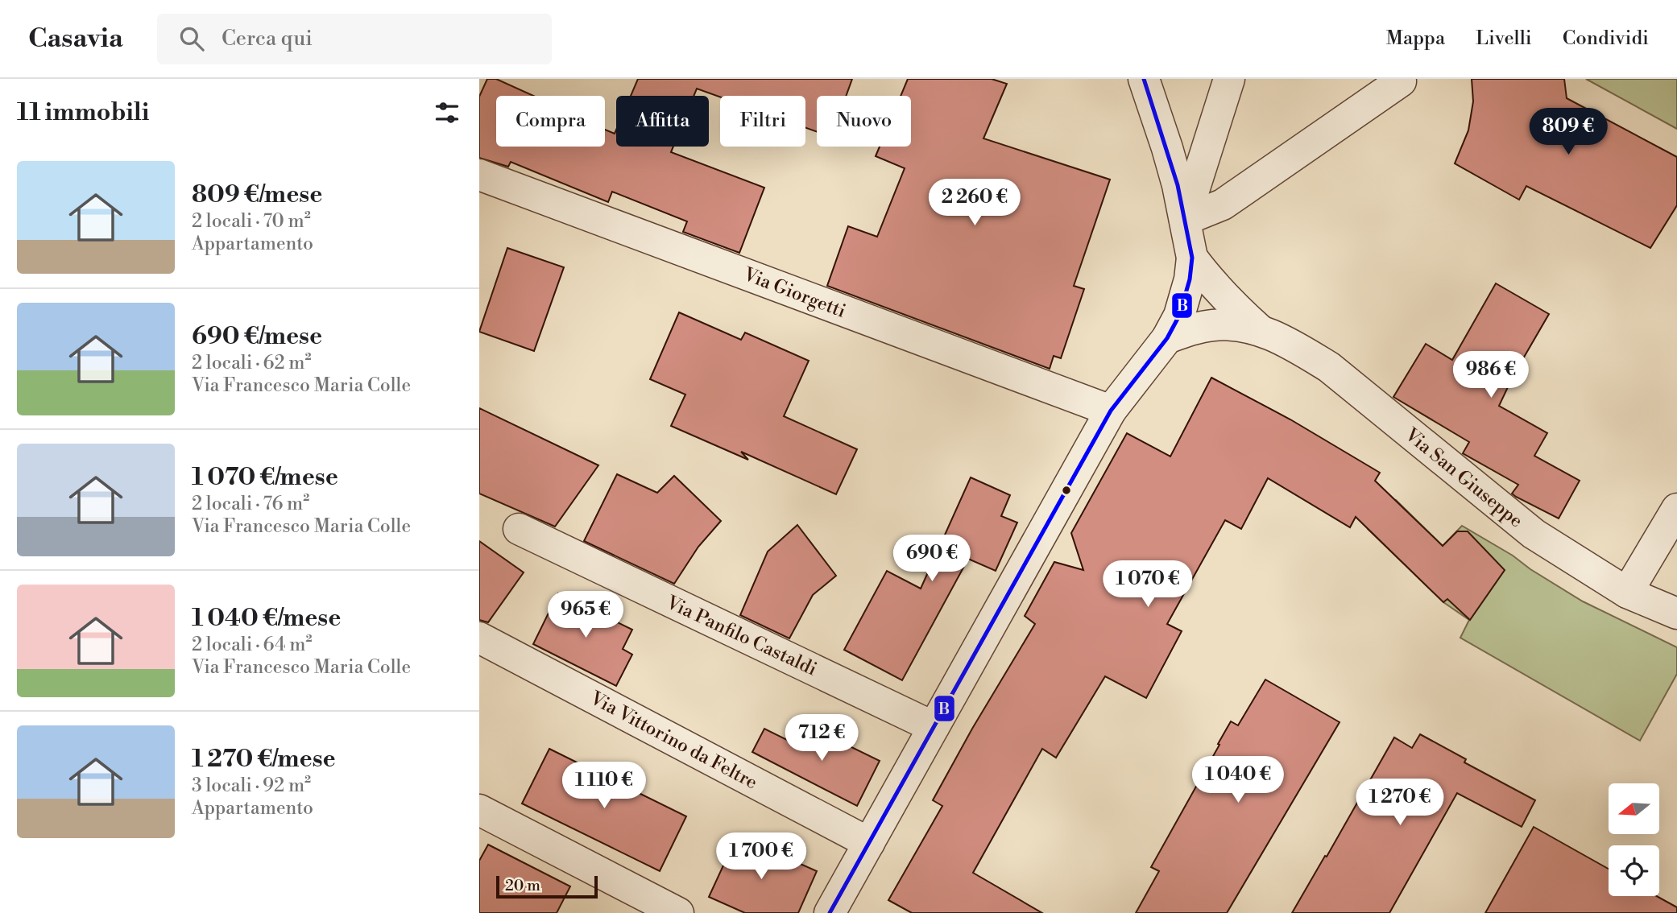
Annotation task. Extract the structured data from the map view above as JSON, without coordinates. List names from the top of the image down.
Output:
{
  "streets": {
    "street": [
      "Via Giorgetti",
      "Via San Giuseppe",
      "Via Panfilo Castaldi",
      "Via Vittorino da Feltre"
    ]
  },
  "lines": ["transit line B"],
  "scale_bar": "20 m",
  "north": "left",
  "page": {
    "header": "Casavia",
    "search": "Cerca qui",
    "nav": ["Mappa", "Livelli", "Condividi"],
    "heading": "11 immobili",
    "chip": [
      "Compra",
      "Affitta",
      "Filtri",
      "Nuovo"
    ],
    "price": [
      "809 €",
      "2 260 €",
      "986 €",
      "690 €",
      "1 070 €",
      "965 €",
      "712 €",
      "1 040 €",
      "1 110 €",
      "1 270 €",
      "1 700 €"
    ],
    "list": [
      {
        "name": "809 €/mese",
        "note": "2 locali · 70 m² · Appartamento"
      },
      {
        "name": "690 €/mese",
        "note": "2 locali · 62 m² · Via Francesco Maria Colle"
      },
      {
        "name": "1 070 €/mese",
        "note": "2 locali · 76 m² · Via Francesco Maria Colle"
      },
      {
        "name": "1 040 €/mese",
        "note": "2 locali · 64 m² · Via Francesco Maria Colle"
      },
      {
        "name": "1 270 €/mese",
        "note": "3 locali · 92 m² · Appartamento"
      }
    ],
    "scale": "20 m"
  }
}
